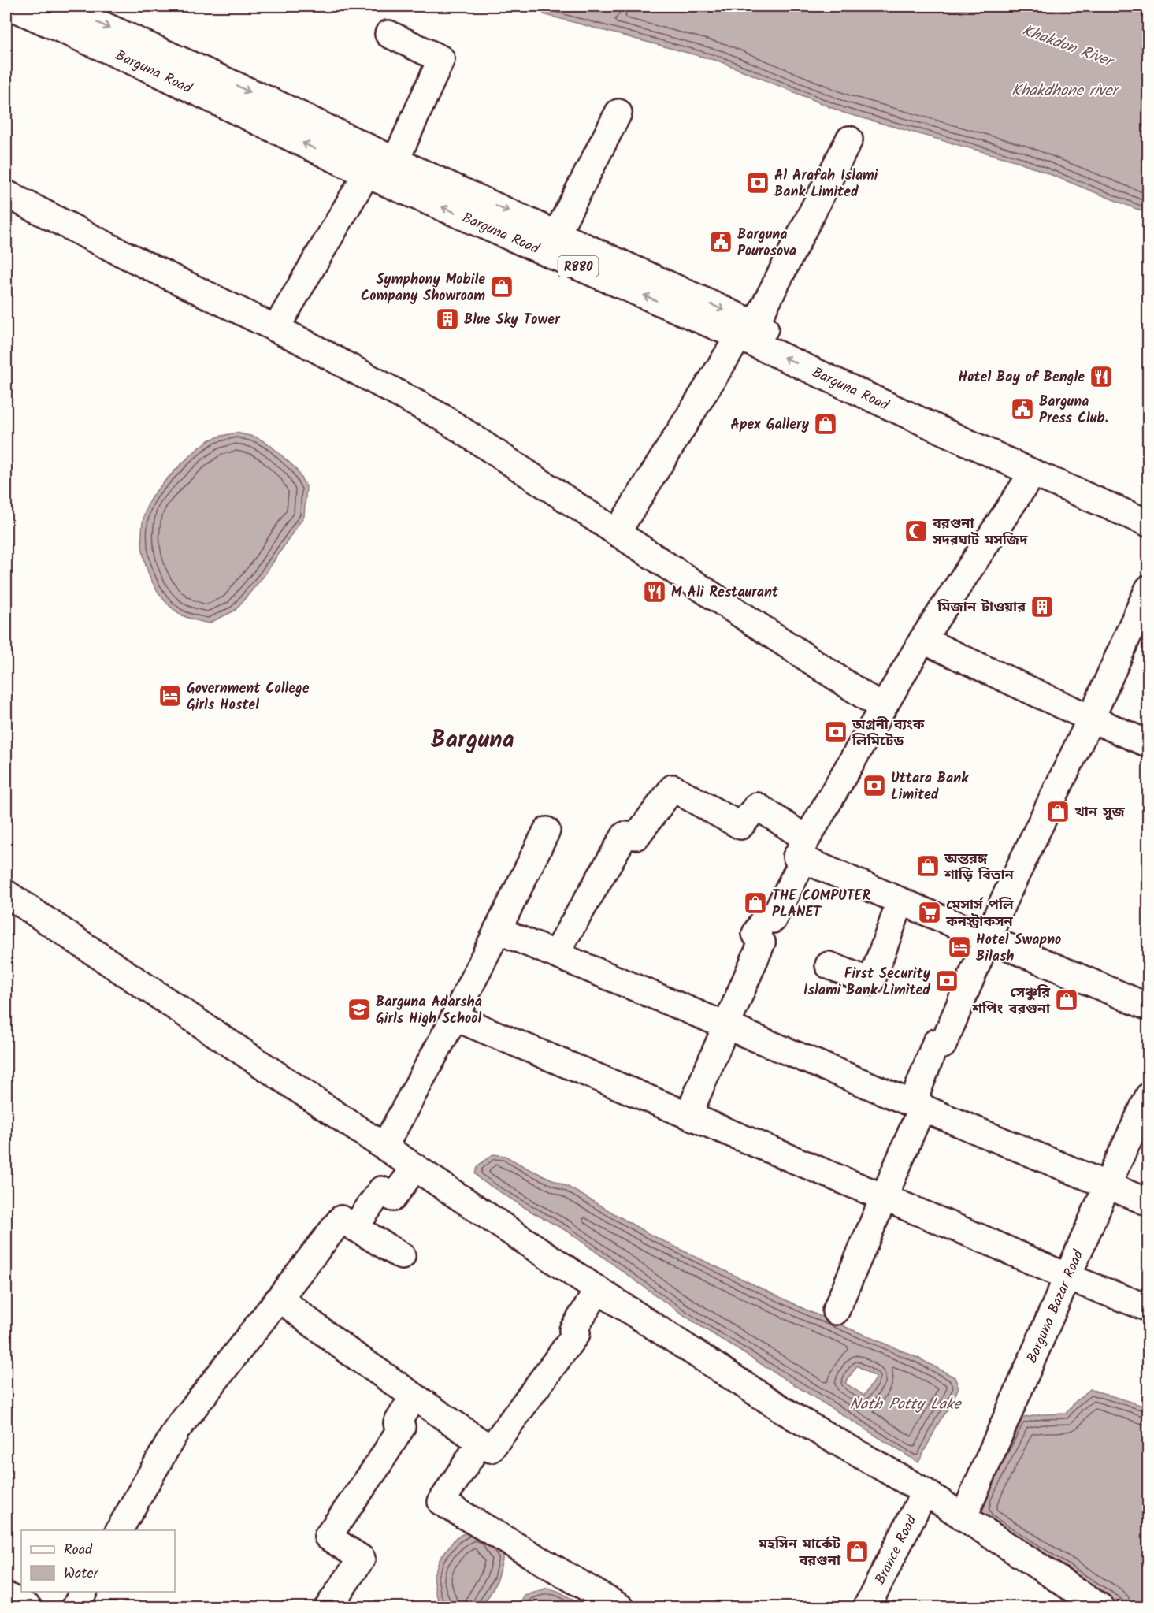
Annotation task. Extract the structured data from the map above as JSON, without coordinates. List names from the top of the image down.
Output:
{
  "streets": {
    "street": [
      "Barguna Road",
      "R880",
      "Barguna Bazar Road",
      "Brance Road"
    ]
  },
  "districts": ["Barguna"],
  "water": ["Khakdon River", "Khakdhone river", "Nath Potty Lake"],
  "places": {
    "bank": [
      "Al Arafah Islami Bank Limited",
      "অগ্রনী ব্যংক লিমিটেড",
      "Uttara Bank Limited",
      "First Security Islami Bank Limited"
    ],
    "public building": ["Barguna Pourosova", "Barguna Press Club."],
    "shop": [
      "Symphony Mobile Company Showroom",
      "Apex Gallery",
      "খান সুজ",
      "অন্তরঙ্গ শাড়ি বিতান",
      "THE COMPUTER PLANET",
      "সেঞ্চুরি শপিং বরগুনা",
      "মহসিন মার্কেট বরগুনা"
    ],
    "building": ["Blue Sky Tower", "মিজান টাওয়ার"],
    "restaurant": ["Hotel Bay of Bengle", "M Ali Restaurant"],
    "mosque": ["বরগুনা সদরঘাট মসজিদ"],
    "hotel": ["Government College Girls Hostel", "Hotel Swapno Bilash"],
    "supermarket": ["মেসার্স পলি কনস্ট্রাকসন"],
    "school or university": ["Barguna Adarsha Girls High School"]
  },
  "legend": ["Road", "Water"]
}
